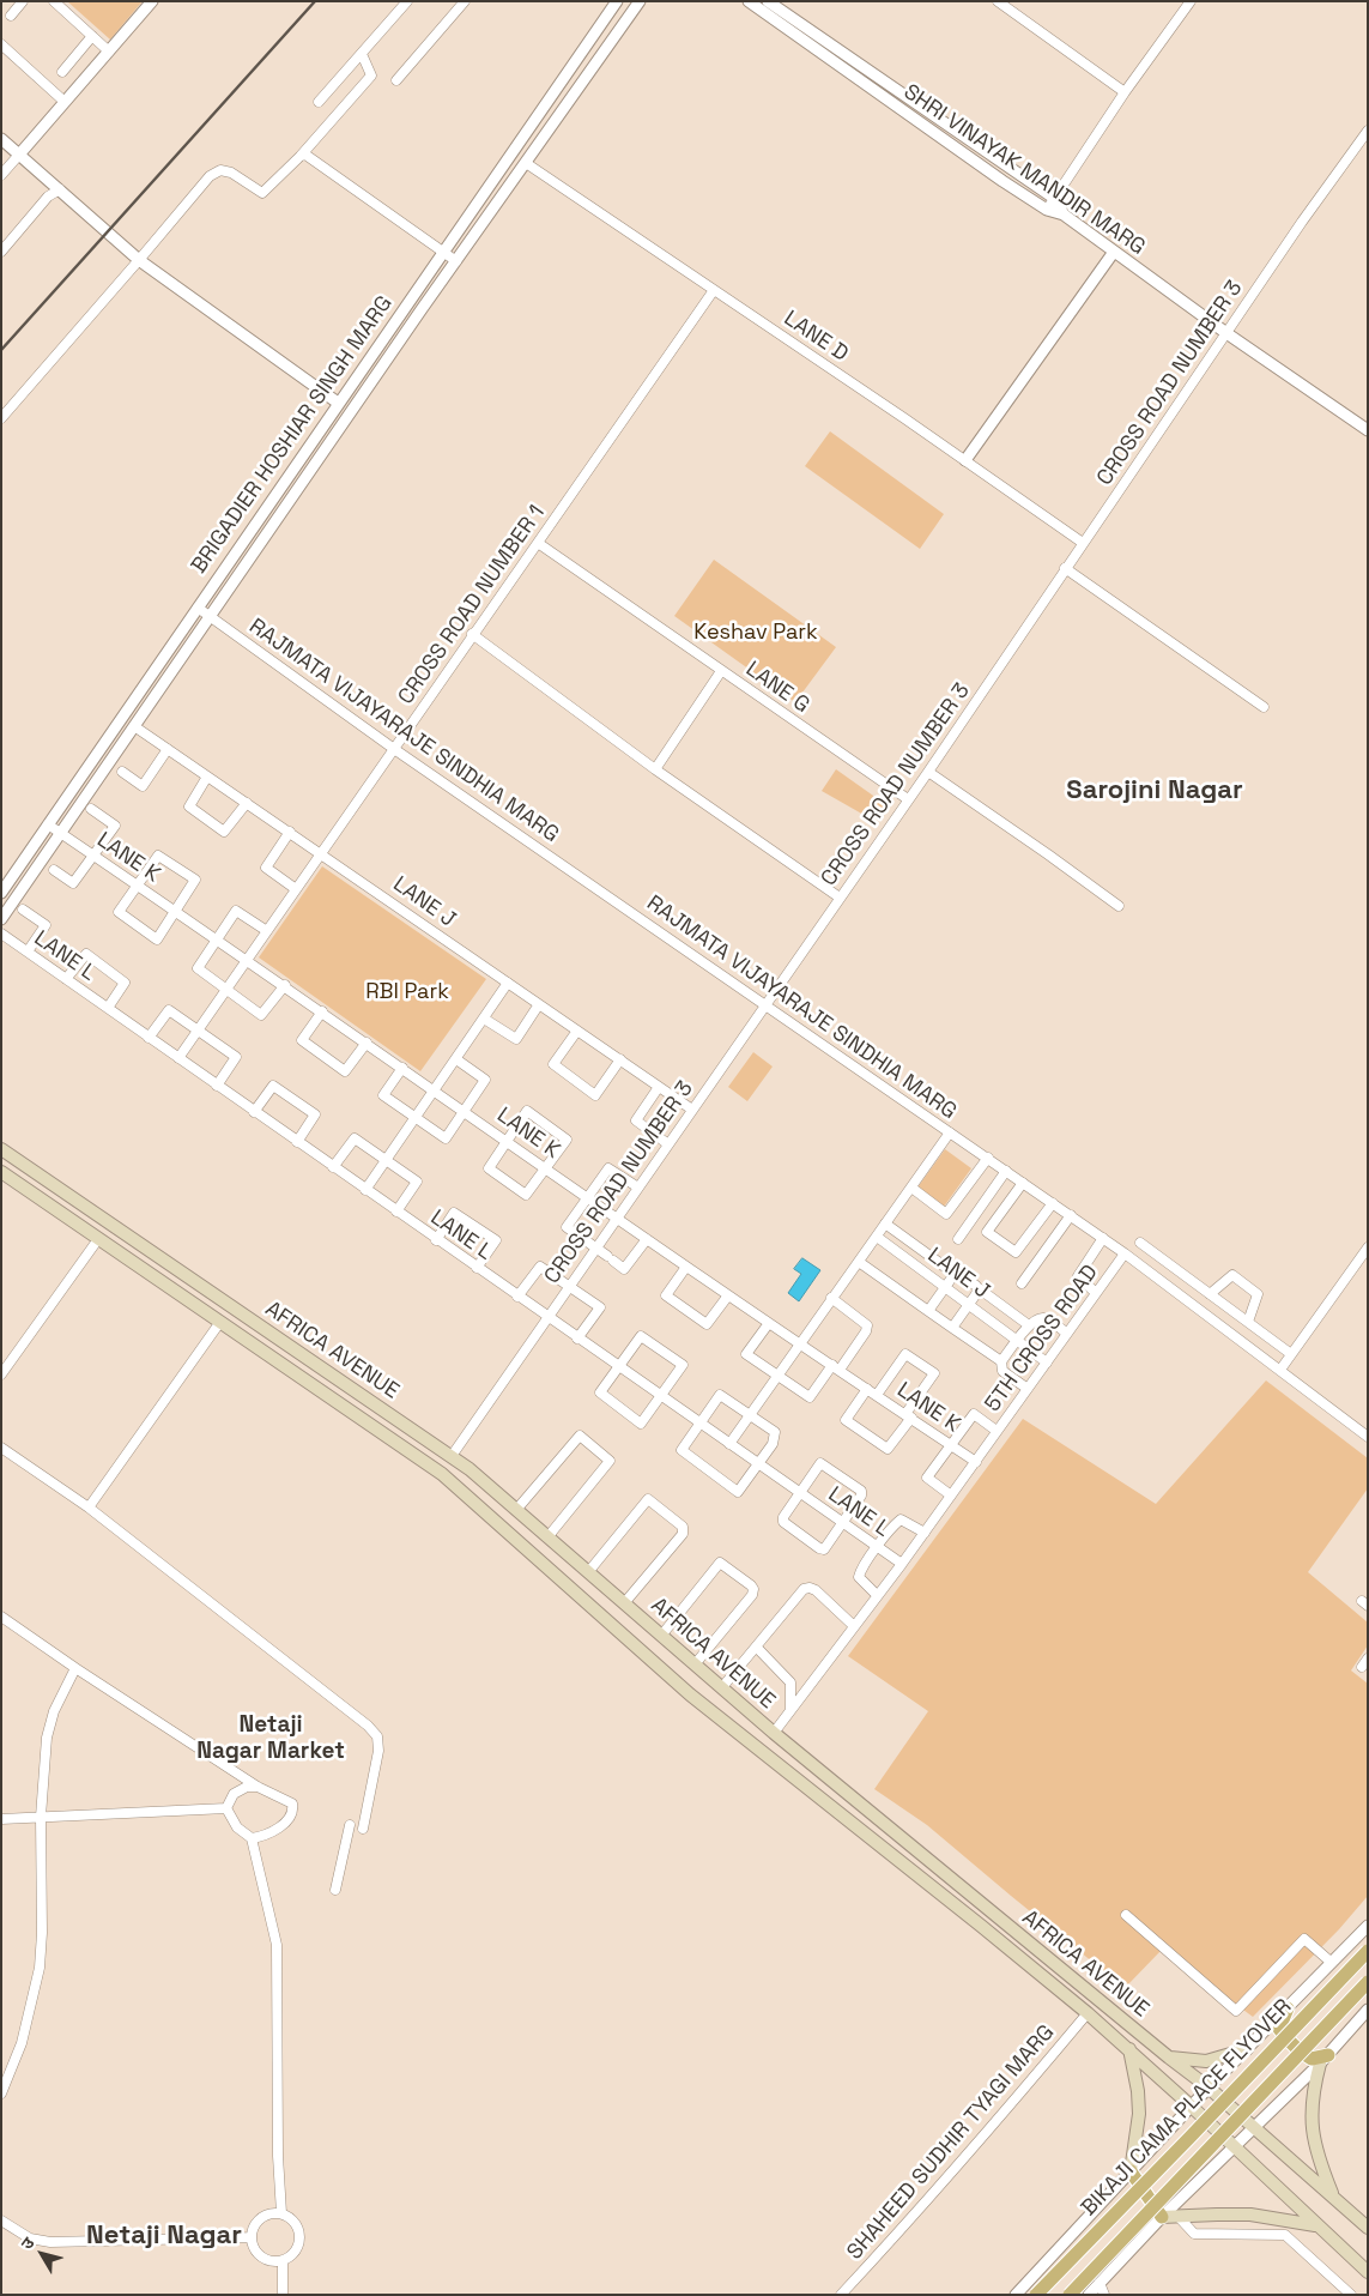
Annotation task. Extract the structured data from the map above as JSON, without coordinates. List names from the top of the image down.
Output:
{
  "streets": {
    "main road": ["AFRICA AVENUE", "BIKAJI CAMA PLACE FLYOVER"],
    "street": [
      "SHRI VINAYAK MANDIR MARG",
      "LANE D",
      "CROSS ROAD NUMBER 3",
      "BRIGADIER HOSHIAR SINGH MARG",
      "CROSS ROAD NUMBER 1",
      "LANE G",
      "RAJMATA VIJAYARAJE SINDHIA MARG",
      "LANE K",
      "LANE J",
      "LANE L",
      "5TH CROSS ROAD",
      "SHAHEED SUDHIR TYAGI MARG"
    ]
  },
  "crossings": [
    ["SHRI VINAYAK MANDIR MARG", "CROSS ROAD NUMBER 3"],
    ["LANE D", "CROSS ROAD NUMBER 3"],
    ["LANE D", "BRIGADIER HOSHIAR SINGH MARG"],
    ["LANE D", "CROSS ROAD NUMBER 1"],
    ["CROSS ROAD NUMBER 3", "LANE G"],
    ["CROSS ROAD NUMBER 3", "RAJMATA VIJAYARAJE SINDHIA MARG"],
    ["CROSS ROAD NUMBER 3", "LANE K"],
    ["CROSS ROAD NUMBER 3", "LANE J"],
    ["CROSS ROAD NUMBER 3", "LANE L"],
    ["CROSS ROAD NUMBER 3", "AFRICA AVENUE"],
    ["BRIGADIER HOSHIAR SINGH MARG", "RAJMATA VIJAYARAJE SINDHIA MARG"],
    ["BRIGADIER HOSHIAR SINGH MARG", "LANE K"],
    ["BRIGADIER HOSHIAR SINGH MARG", "LANE J"],
    ["CROSS ROAD NUMBER 1", "LANE G"],
    ["CROSS ROAD NUMBER 1", "RAJMATA VIJAYARAJE SINDHIA MARG"],
    ["CROSS ROAD NUMBER 1", "LANE K"],
    ["CROSS ROAD NUMBER 1", "LANE J"],
    ["CROSS ROAD NUMBER 1", "LANE L"],
    ["RAJMATA VIJAYARAJE SINDHIA MARG", "5TH CROSS ROAD"],
    ["LANE K", "5TH CROSS ROAD"],
    ["LANE J", "5TH CROSS ROAD"],
    ["LANE L", "5TH CROSS ROAD"],
    ["5TH CROSS ROAD", "AFRICA AVENUE"],
    ["AFRICA AVENUE", "SHAHEED SUDHIR TYAGI MARG"]
  ],
  "districts": ["Sarojini Nagar", "Netaji Nagar Market", "Netaji Nagar"],
  "parks": ["Keshav Park", "RBI Park"],
  "north": "top left"
}
